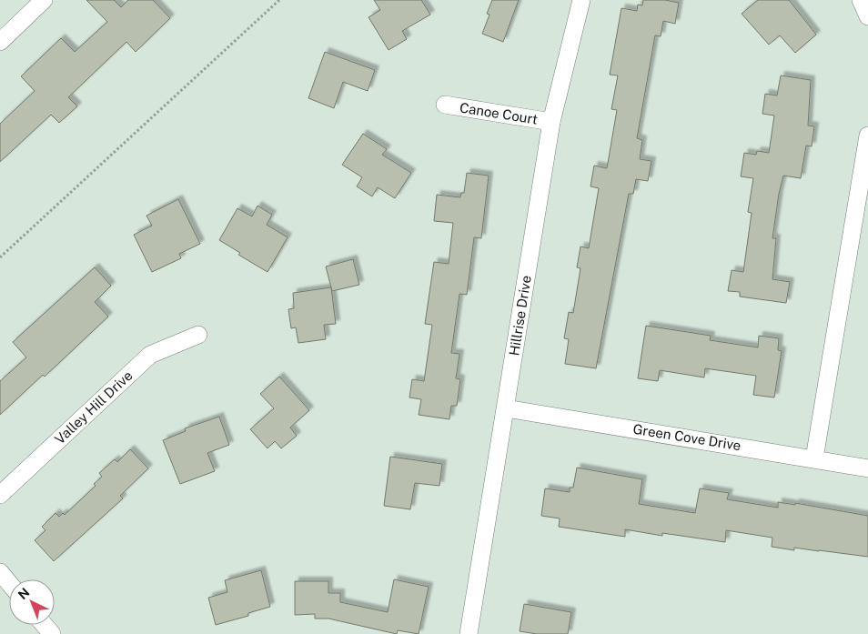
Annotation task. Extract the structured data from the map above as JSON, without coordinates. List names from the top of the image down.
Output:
{
  "streets": {
    "street": [
      "Canoe Court",
      "Hillrise Drive",
      "Valley Hill Drive",
      "Green Cove Drive"
    ]
  },
  "crossings": [
    ["Canoe Court", "Hillrise Drive"],
    ["Hillrise Drive", "Green Cove Drive"]
  ],
  "north": "top left"
}
